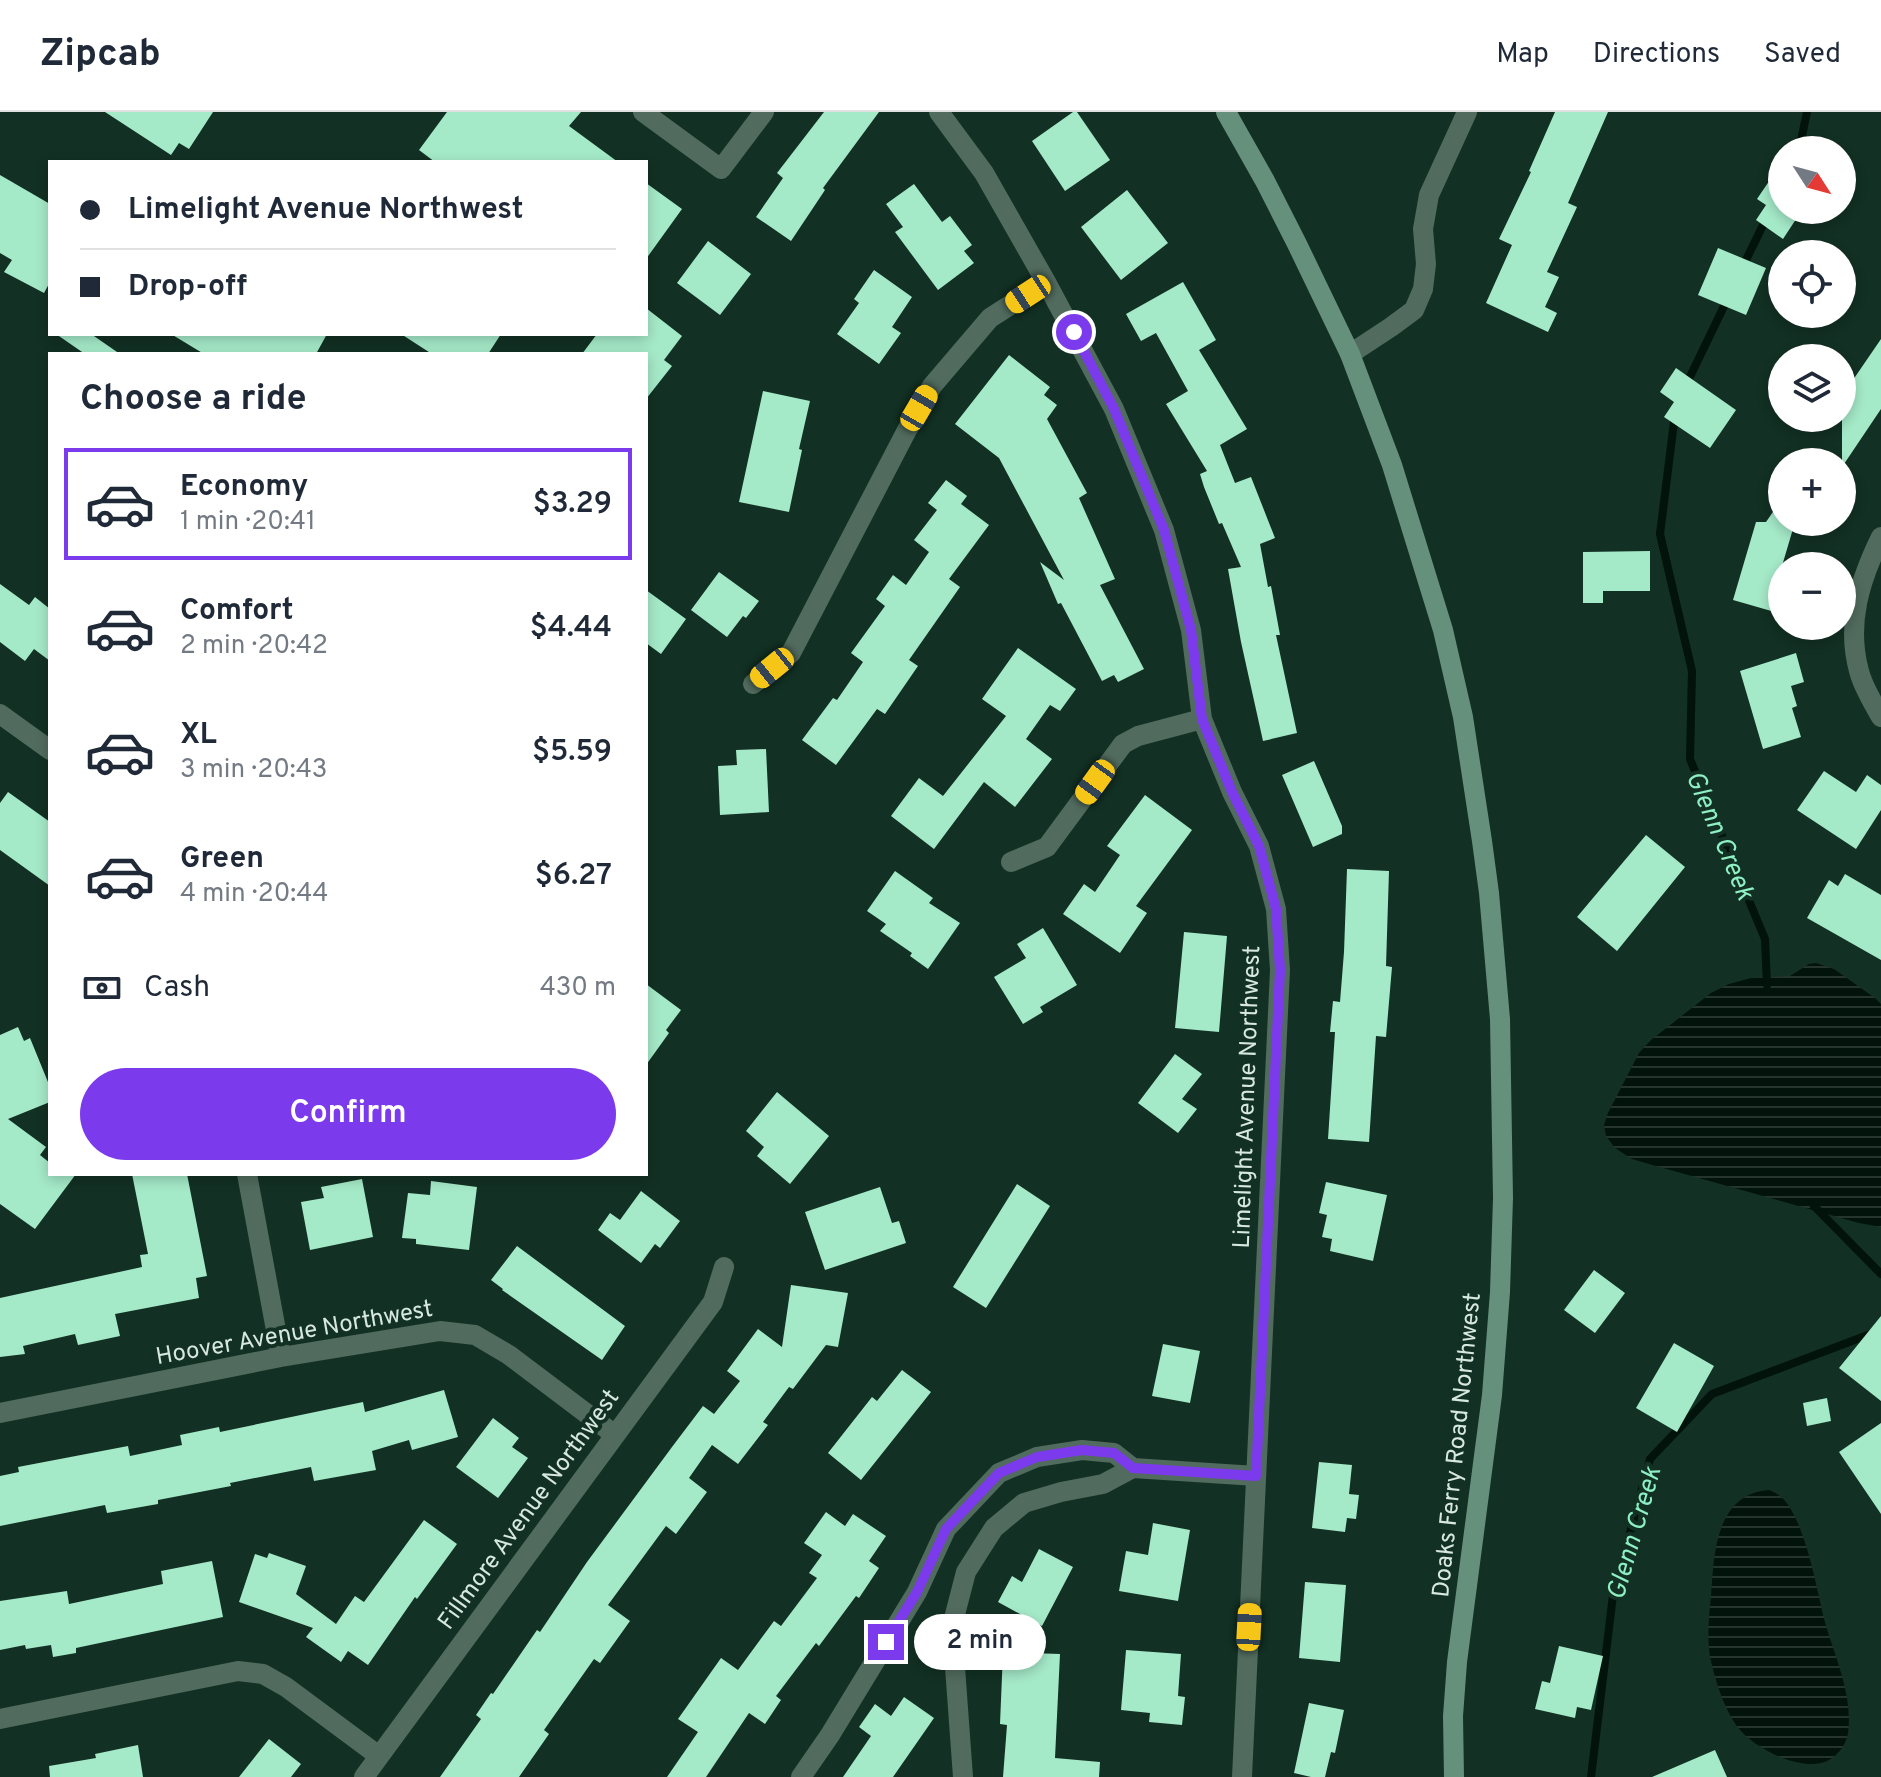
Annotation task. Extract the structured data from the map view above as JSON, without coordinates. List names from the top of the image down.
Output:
{
  "streets": {
    "main road": ["Doaks Ferry Road Northwest"],
    "street": ["Limelight Avenue Northwest", "Hoover Avenue Northwest", "Fillmore Avenue Northwest"]
  },
  "crossings": [
    ["Hoover Avenue Northwest", "Fillmore Avenue Northwest"]
  ],
  "water": ["Glenn Creek"],
  "north": "bottom right",
  "page": {
    "header": "Zipcab",
    "nav": ["Map", "Directions", "Saved"],
    "map_buttons": ["+", "−"],
    "banner": ["Limelight Avenue Northwest", "Drop-off"],
    "heading": "Choose a ride",
    "list": [
      {
        "name": "Economy",
        "note": "1 min · 20:41",
        "value": "$3.29"
      },
      {
        "name": "Comfort",
        "note": "2 min · 20:42",
        "value": "$4.44"
      },
      {
        "name": "XL",
        "note": "3 min · 20:43",
        "value": "$5.59"
      },
      {
        "name": "Green",
        "note": "4 min · 20:44",
        "value": "$6.27"
      }
    ],
    "pay": ["Cash", "430 m"],
    "buttons": "Confirm",
    "bubble": "2 min"
  }
}
